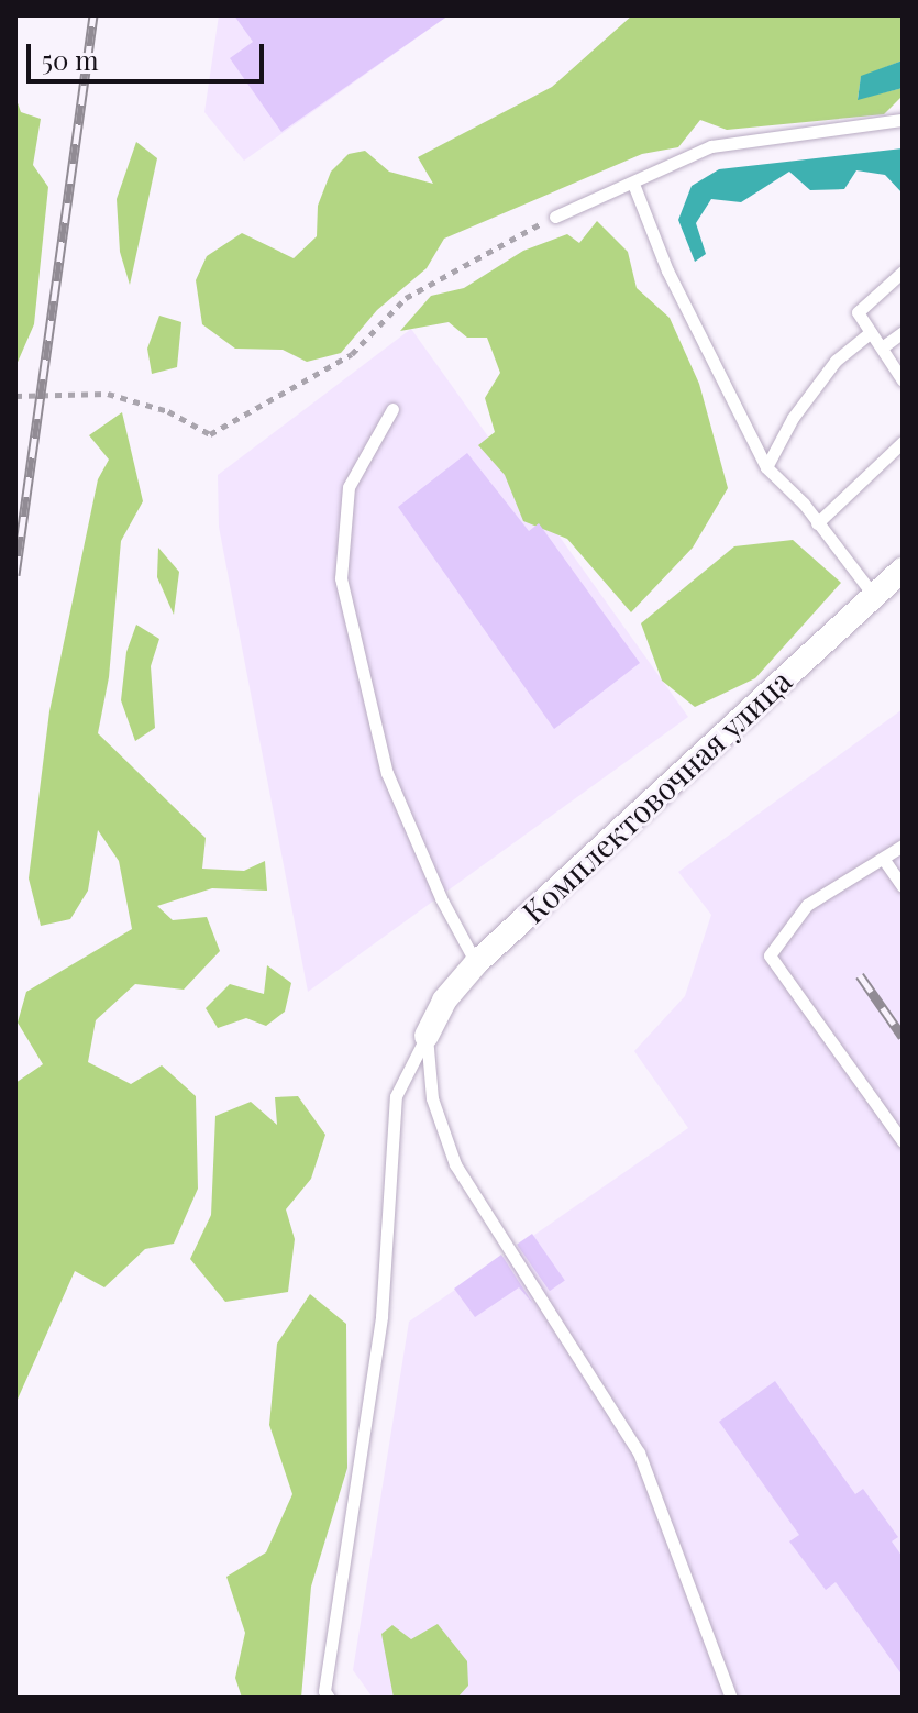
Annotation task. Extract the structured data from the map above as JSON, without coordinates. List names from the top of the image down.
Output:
{
  "streets": {
    "street": ["Комплектовочная улица"]
  },
  "scale_bar": "50 m"
}
